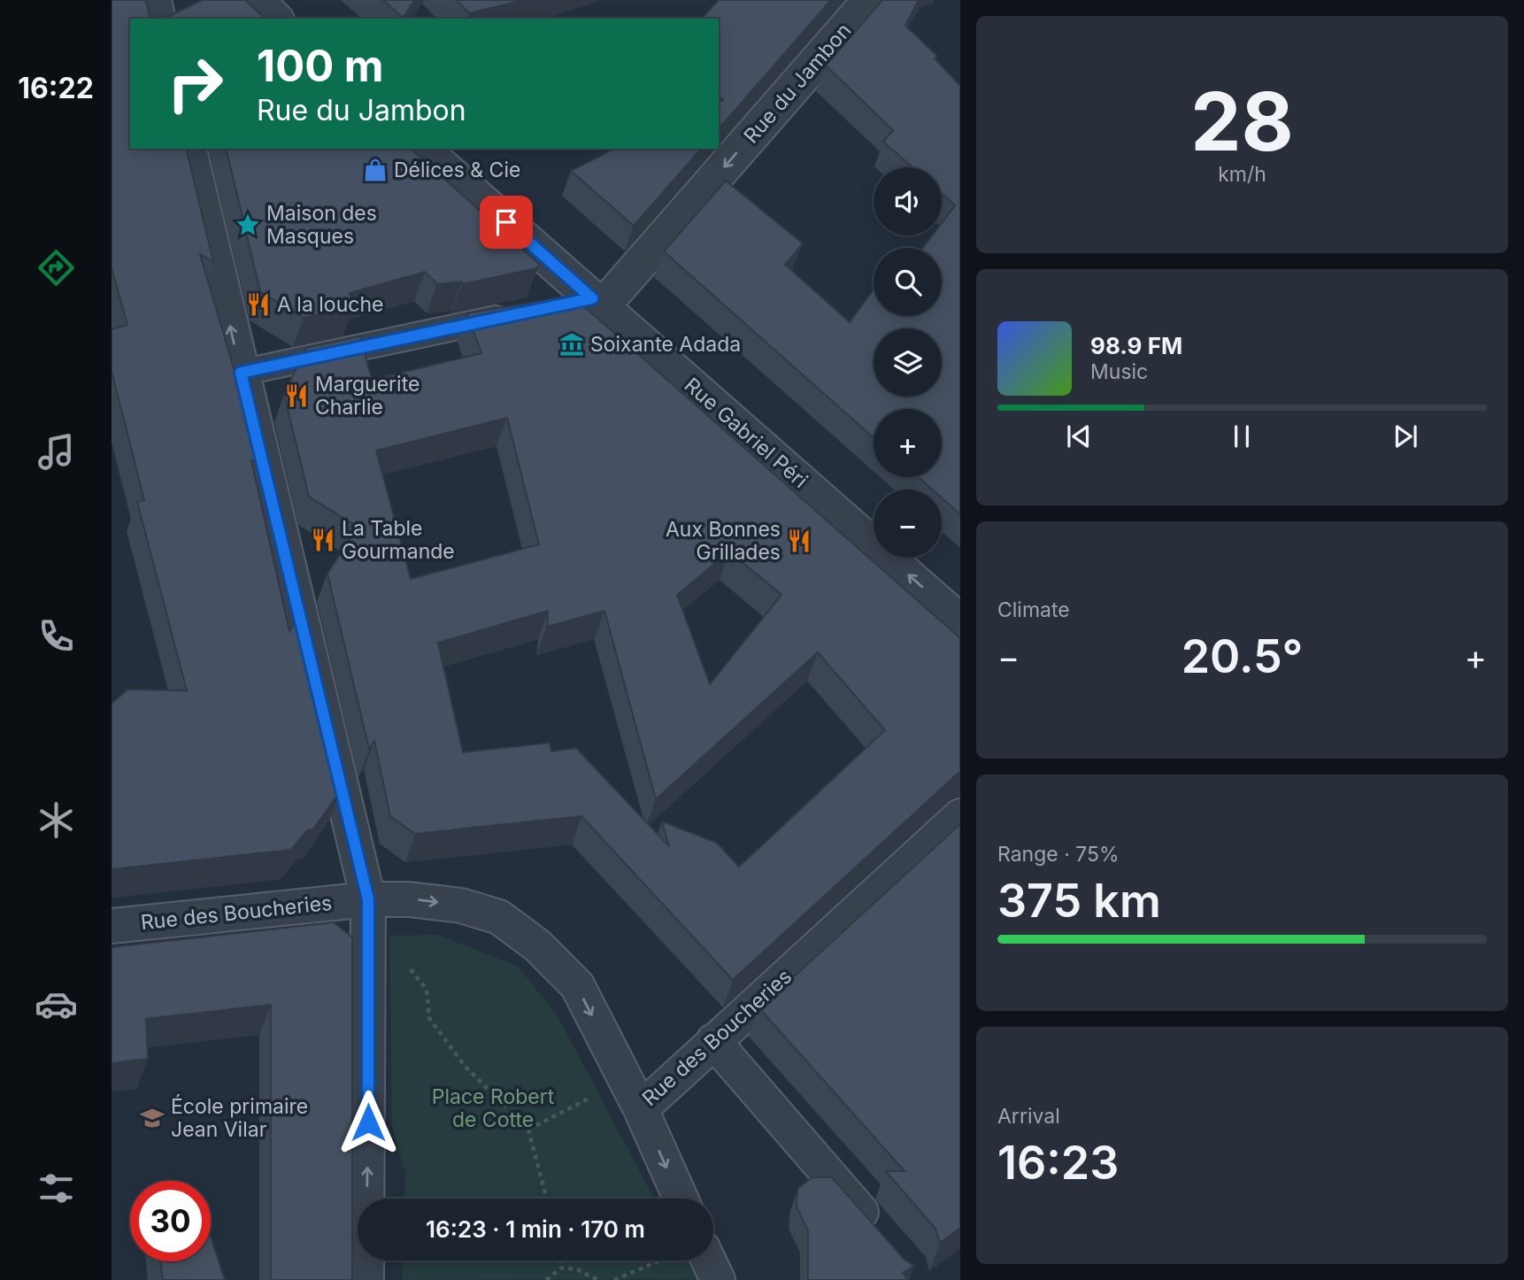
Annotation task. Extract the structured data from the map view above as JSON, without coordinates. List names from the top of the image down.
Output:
{
  "streets": {
    "street": ["Rue du Jambon", "Rue Gabriel Péri", "Rue des Boucheries"]
  },
  "crossings": [
    ["Rue du Jambon", "Rue Gabriel Péri"]
  ],
  "one_way": ["Rue du Jambon", "Rue Gabriel Péri"],
  "parks": ["Place Robert de Cotte"],
  "places": {
    "shop": ["Délices & Cie"],
    "place": ["Maison des Masques"],
    "restaurant": [
      "A la louche",
      "Marguerite Charlie",
      "La Table Gourmande",
      "Aux Bonnes Grillades"
    ],
    "museum": ["Soixante Adada"],
    "school or university": ["École primaire Jean Vilar"]
  },
  "page": {
    "tabs": "16:22",
    "tile": [
      ["28", "km/h"],
      "Climate",
      ["Range · 75%", "375 km"],
      ["Arrival", "16:23"]
    ],
    "turn": ["100 m", "Rue du Jambon"],
    "map_buttons": ["+", "−"],
    "song": ["98.9 FM", "Music"],
    "heat": ["−", "20.5°", "+"],
    "limit": "30",
    "trip": "16:23 · 1 min · 170 m"
  }
}
